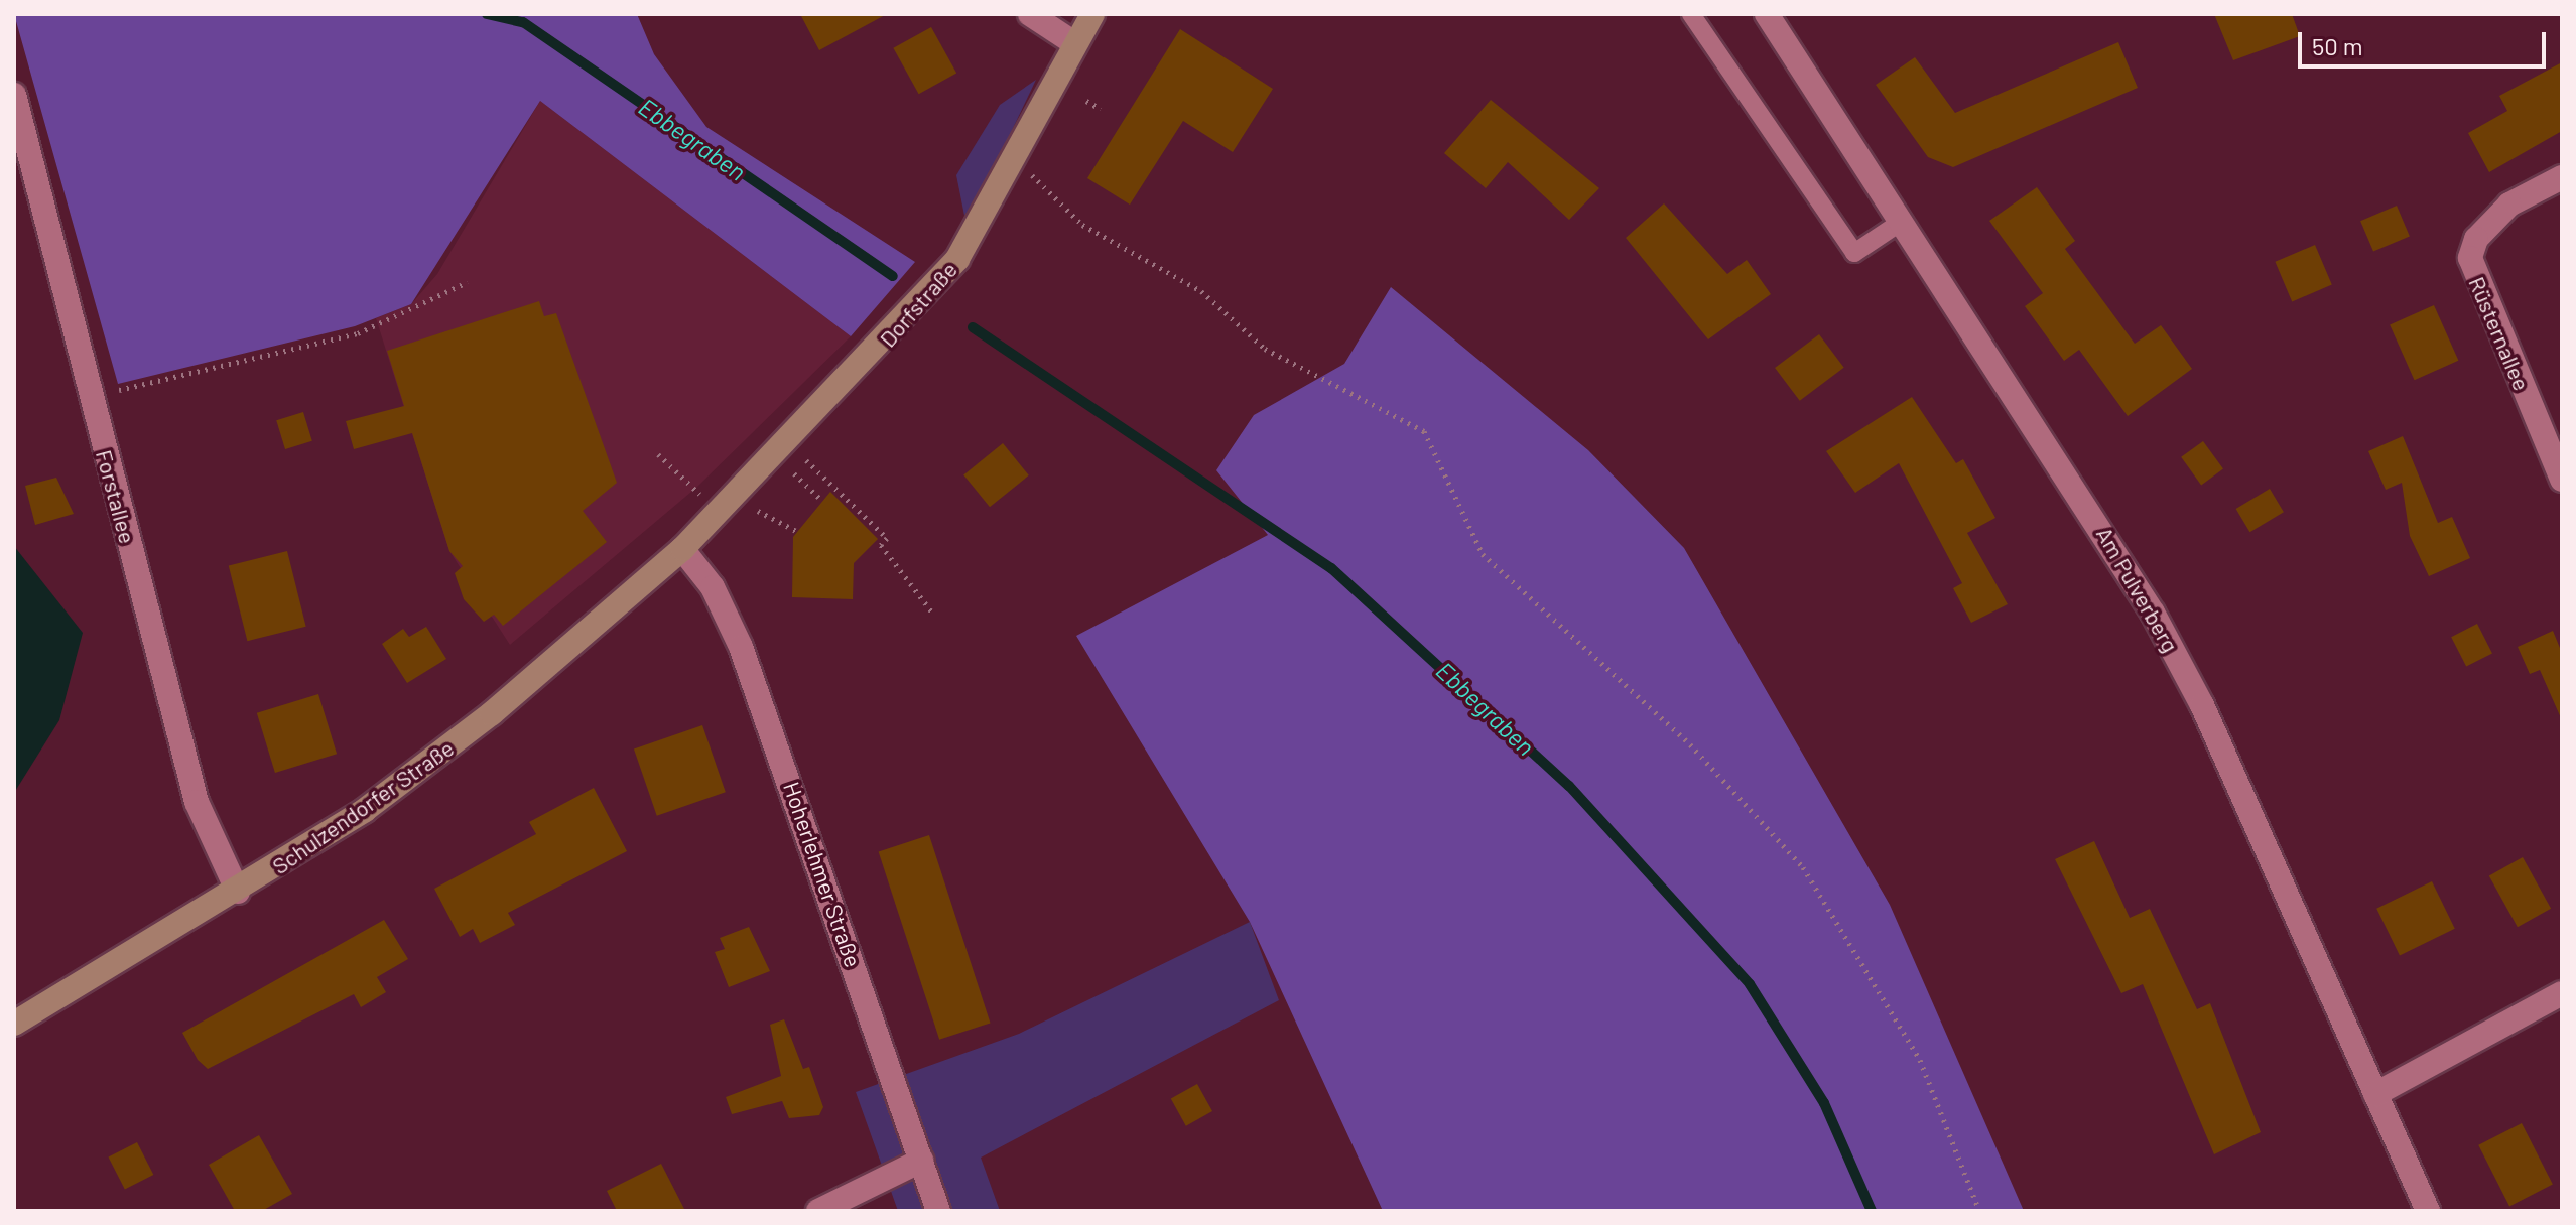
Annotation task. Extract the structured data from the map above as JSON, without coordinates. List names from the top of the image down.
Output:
{
  "streets": {
    "main road": ["Dorfstraße", "Schulzendorfer Straße"],
    "street": [
      "Rüsternallee",
      "Forstallee",
      "Am Pulverberg",
      "Hoherlehmer Straße"
    ]
  },
  "crossings": [
    ["Dorfstraße", "Schulzendorfer Straße"],
    ["Dorfstraße", "Hoherlehmer Straße"],
    ["Forstallee", "Schulzendorfer Straße"],
    ["Schulzendorfer Straße", "Hoherlehmer Straße"]
  ],
  "water": ["Ebbegraben"],
  "scale_bar": "50 m"
}
